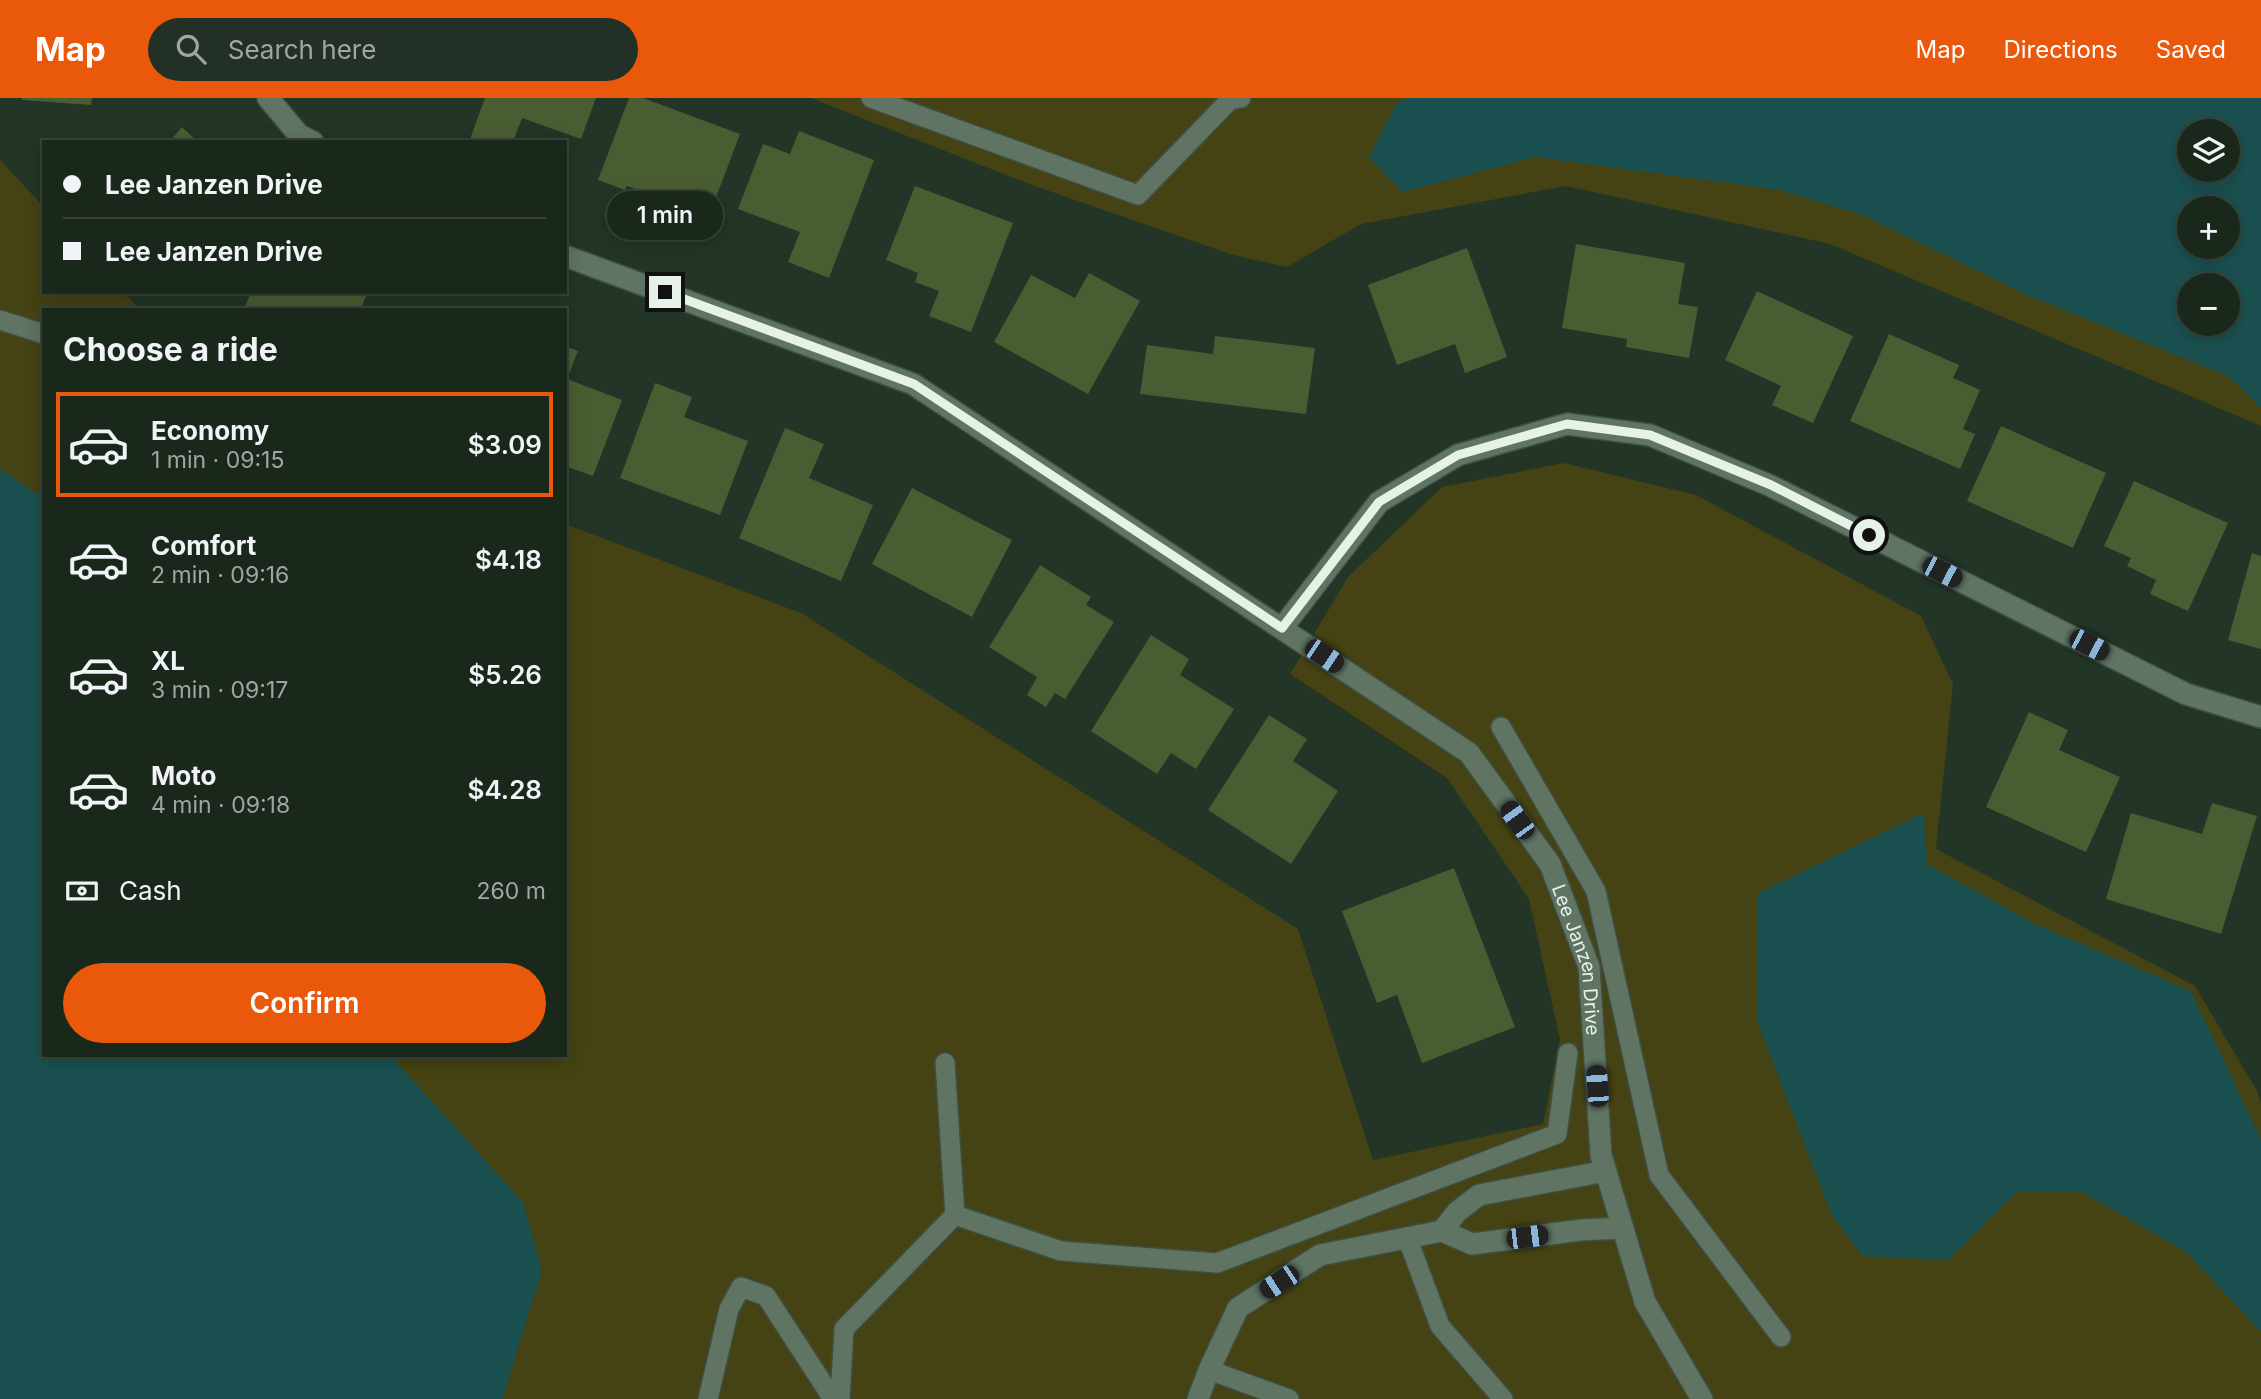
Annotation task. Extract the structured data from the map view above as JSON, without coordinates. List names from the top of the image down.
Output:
{
  "streets": {
    "street": ["Lee Janzen Drive"]
  },
  "page": {
    "header": "Map",
    "search": "Search here",
    "nav": ["Map", "Directions", "Saved"],
    "map_buttons": ["+", "−"],
    "banner": ["Lee Janzen Drive", "Lee Janzen Drive"],
    "bubble": "1 min",
    "heading": "Choose a ride",
    "list": [
      {
        "name": "Economy",
        "note": "1 min · 09:15",
        "value": "$3.09"
      },
      {
        "name": "Comfort",
        "note": "2 min · 09:16",
        "value": "$4.18"
      },
      {
        "name": "XL",
        "note": "3 min · 09:17",
        "value": "$5.26"
      },
      {
        "name": "Moto",
        "note": "4 min · 09:18",
        "value": "$4.28"
      }
    ],
    "pay": ["Cash", "260 m"],
    "buttons": "Confirm"
  }
}
